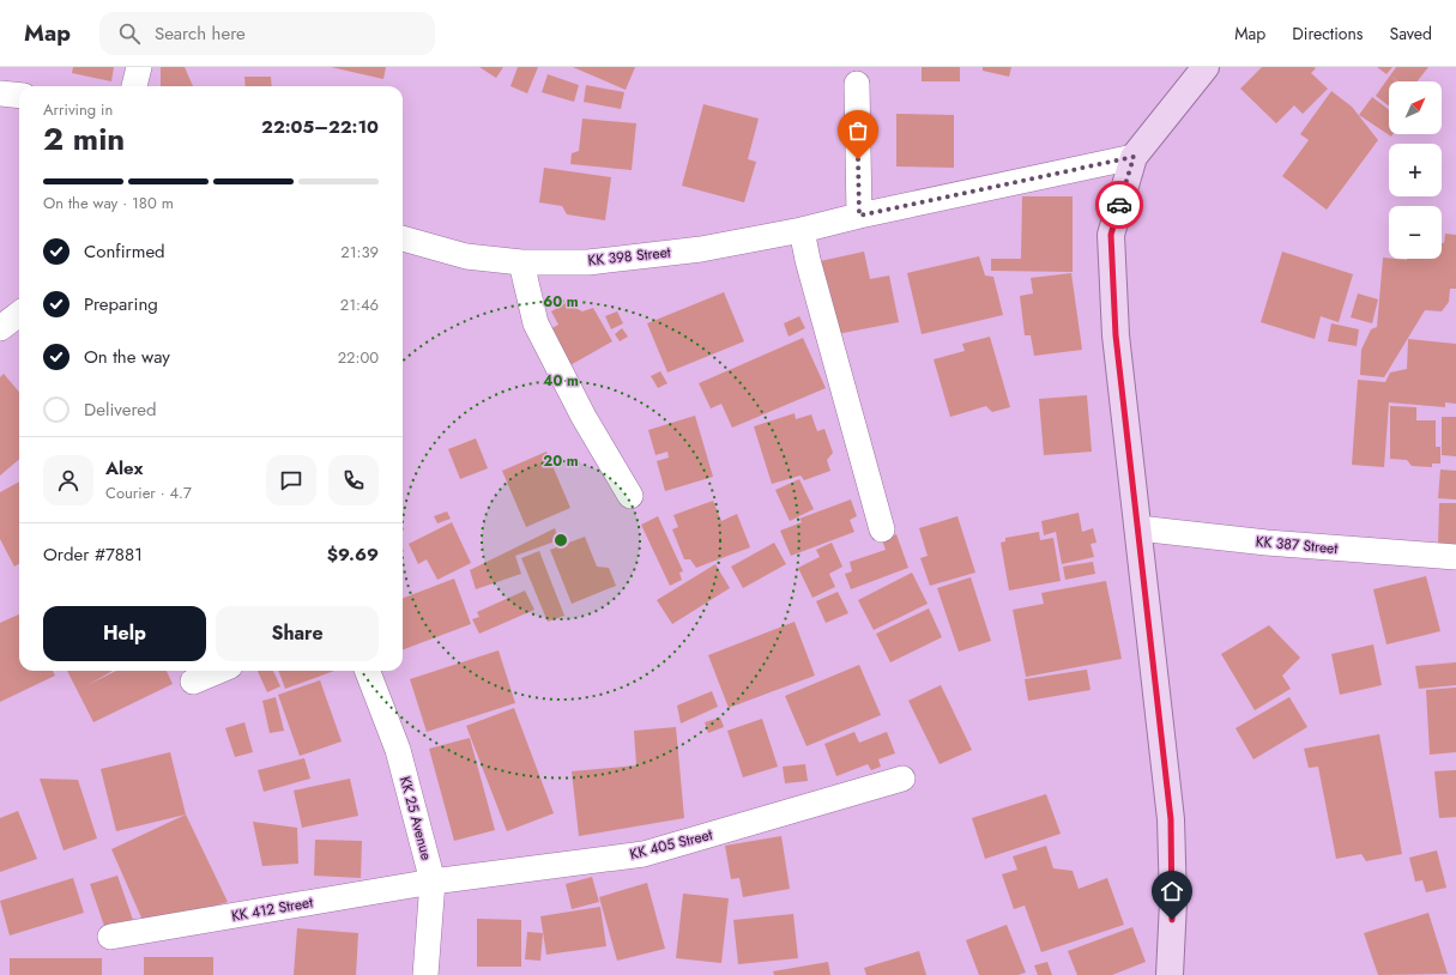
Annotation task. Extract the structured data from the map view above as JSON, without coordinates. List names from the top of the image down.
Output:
{
  "streets": {
    "street": [
      "KK 398 Street",
      "KK 387 Street",
      "KK 25 Avenue",
      "KK 405 Street",
      "KK 412 Street"
    ]
  },
  "crossings": [
    ["KK 25 Avenue", "KK 405 Street"],
    ["KK 25 Avenue", "KK 412 Street"],
    ["KK 405 Street", "KK 412 Street"]
  ],
  "north": "top right",
  "page": {
    "header": "Map",
    "search": "Search here",
    "nav": ["Map", "Directions", "Saved"],
    "map_buttons": ["+", "−"],
    "heading": ["2 min", "Arriving in", "22:05–22:10"],
    "panel": [
      "Alex",
      "Courier · 4.7",
      "Order #7881",
      "$9.69"
    ],
    "bar": "On the way · 180 m",
    "list": [
      ["Confirmed", "21:39"],
      ["Preparing", "21:46"],
      ["On the way", "22:00"],
      "Delivered"
    ],
    "buttons": ["Help", "Share"]
  },
  "rings": ["60 m", "40 m", "20 m"]
}
